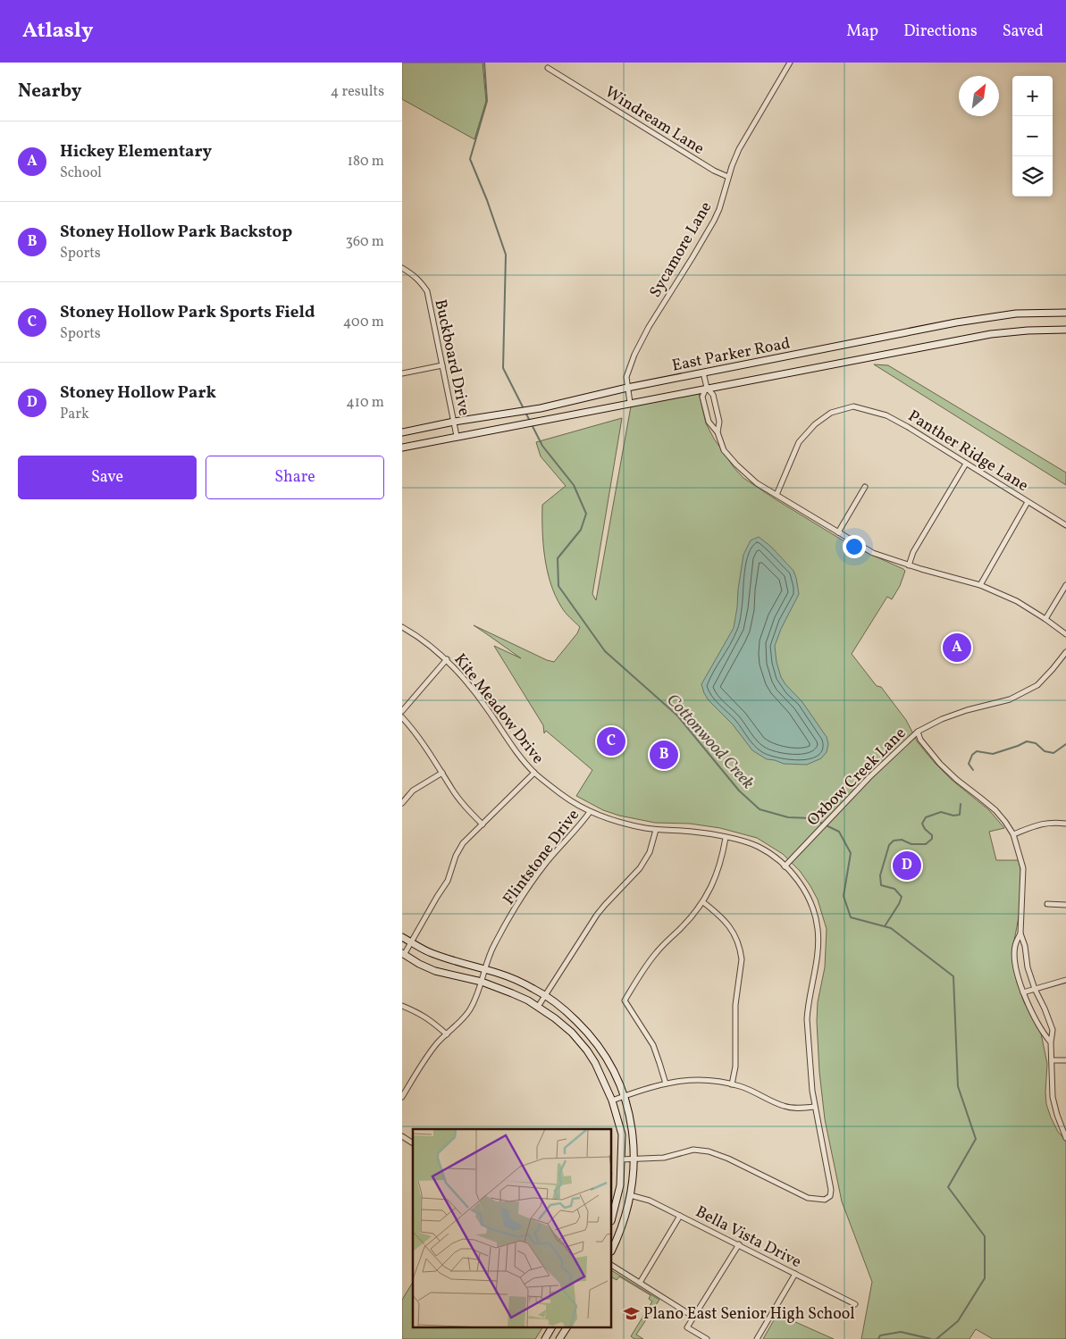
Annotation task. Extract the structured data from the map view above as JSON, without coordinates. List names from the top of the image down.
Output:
{
  "streets": {
    "main road": ["East Parker Road"],
    "street": [
      "Windream Lane",
      "Sycamore Lane",
      "Buckboard Drive",
      "Panther Ridge Lane",
      "Kite Meadow Drive",
      "Oxbow Creek Lane",
      "Flintstone Drive",
      "Bella Vista Drive"
    ]
  },
  "crossings": [
    ["Windream Lane", "Sycamore Lane"],
    ["Sycamore Lane", "East Parker Road"],
    ["East Parker Road", "Buckboard Drive"],
    ["Kite Meadow Drive", "Oxbow Creek Lane"],
    ["Kite Meadow Drive", "Flintstone Drive"]
  ],
  "water": ["Cottonwood Creek"],
  "places": {
    "school or university": ["Plano East Senior High School"]
  },
  "north": "top right",
  "page": {
    "header": "Atlasly",
    "nav": ["Map", "Directions", "Saved"],
    "heading": ["Nearby", "4 results"],
    "map_buttons": ["+", "−"],
    "list": [
      {
        "mark": "A",
        "name": "Hickey Elementary",
        "note": "School",
        "value": "180 m"
      },
      {
        "mark": "B",
        "name": "Stoney Hollow Park Backstop",
        "note": "Sports",
        "value": "360 m"
      },
      {
        "mark": "C",
        "name": "Stoney Hollow Park Sports Field",
        "note": "Sports",
        "value": "400 m"
      },
      {
        "mark": "D",
        "name": "Stoney Hollow Park",
        "note": "Park",
        "value": "410 m"
      }
    ],
    "buttons": ["Save", "Share"],
    "pins": [
      "A",
      "C",
      "B",
      "D"
    ]
  }
}
